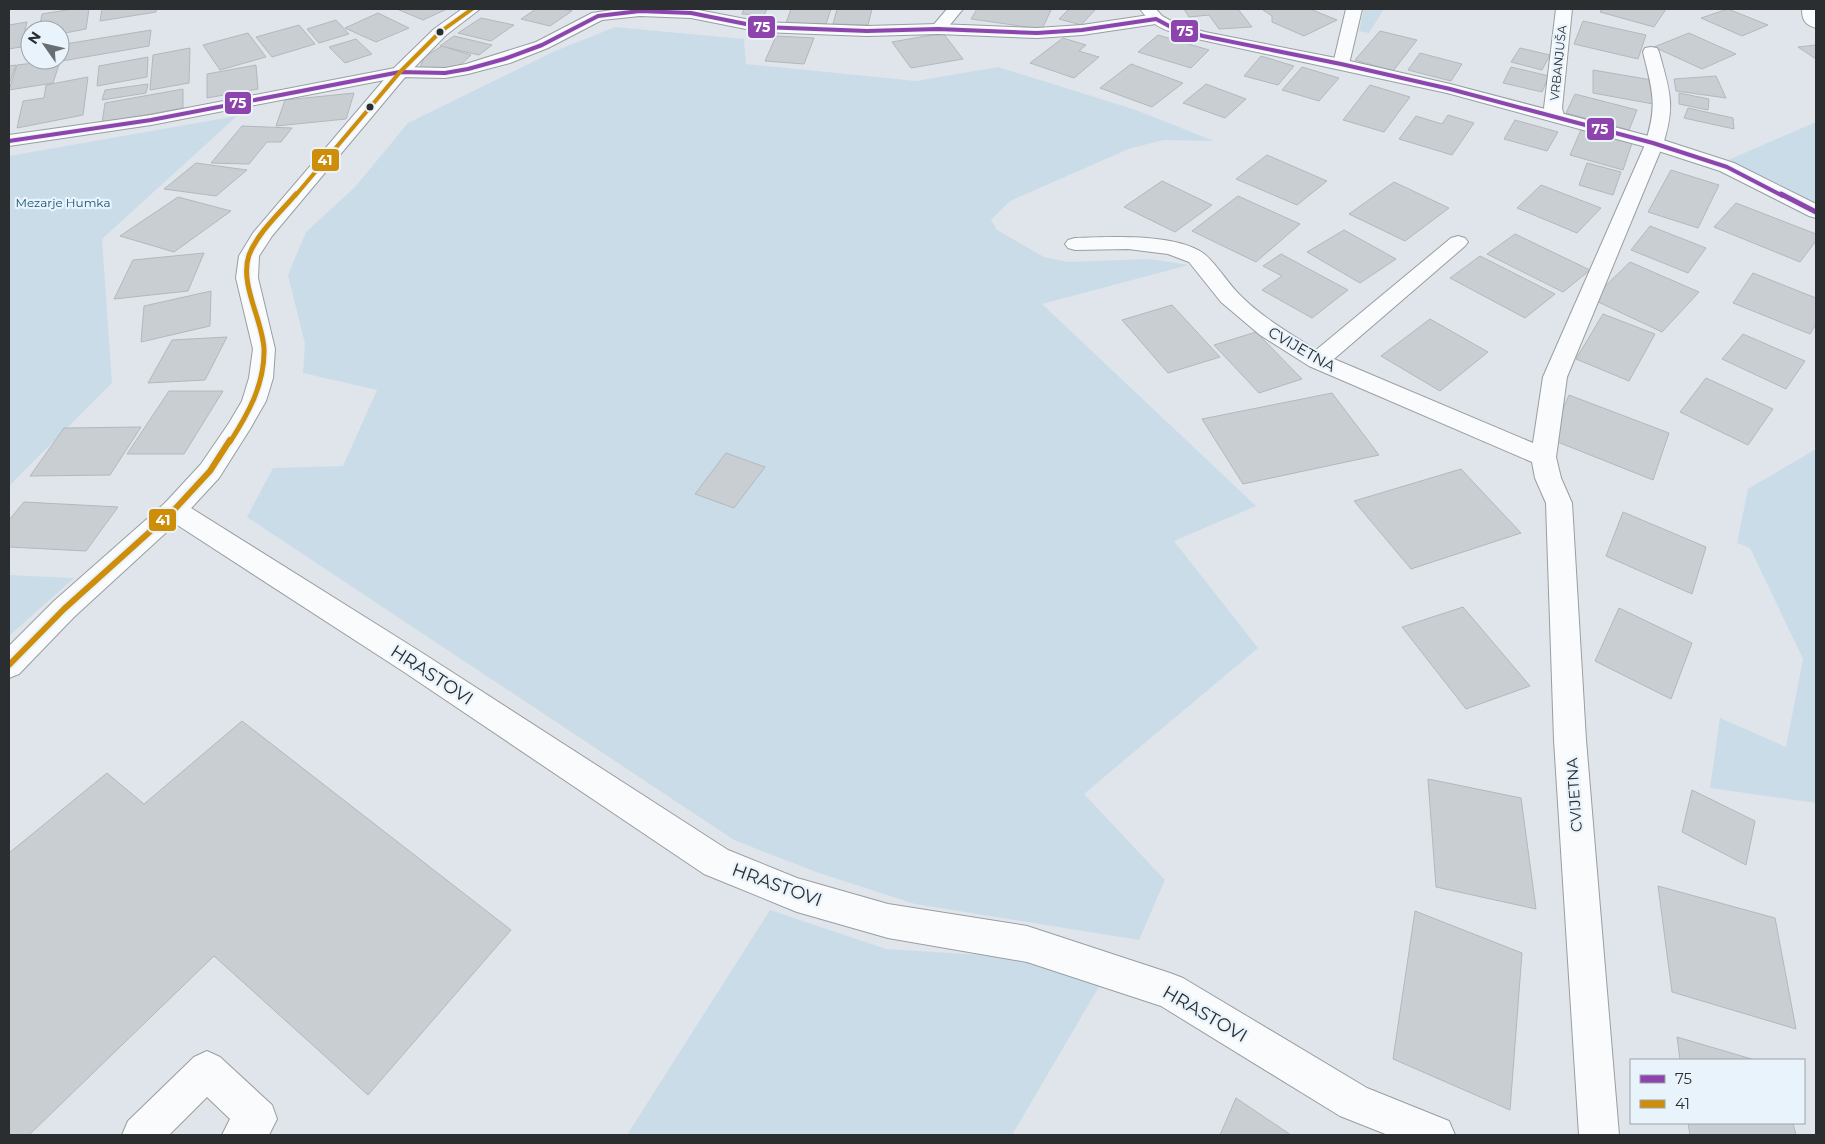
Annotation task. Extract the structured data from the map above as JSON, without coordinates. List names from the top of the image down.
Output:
{
  "streets": {
    "street": ["VRBANJUŠA", "CVIJETNA", "HRASTOVI"]
  },
  "crossings": [
    ["VRBANJUŠA", "CVIJETNA"]
  ],
  "parks": ["Mezarje Humka"],
  "lines": ["transit line 41", "transit line 75"],
  "legend": ["75", "41"],
  "north": "top left"
}
